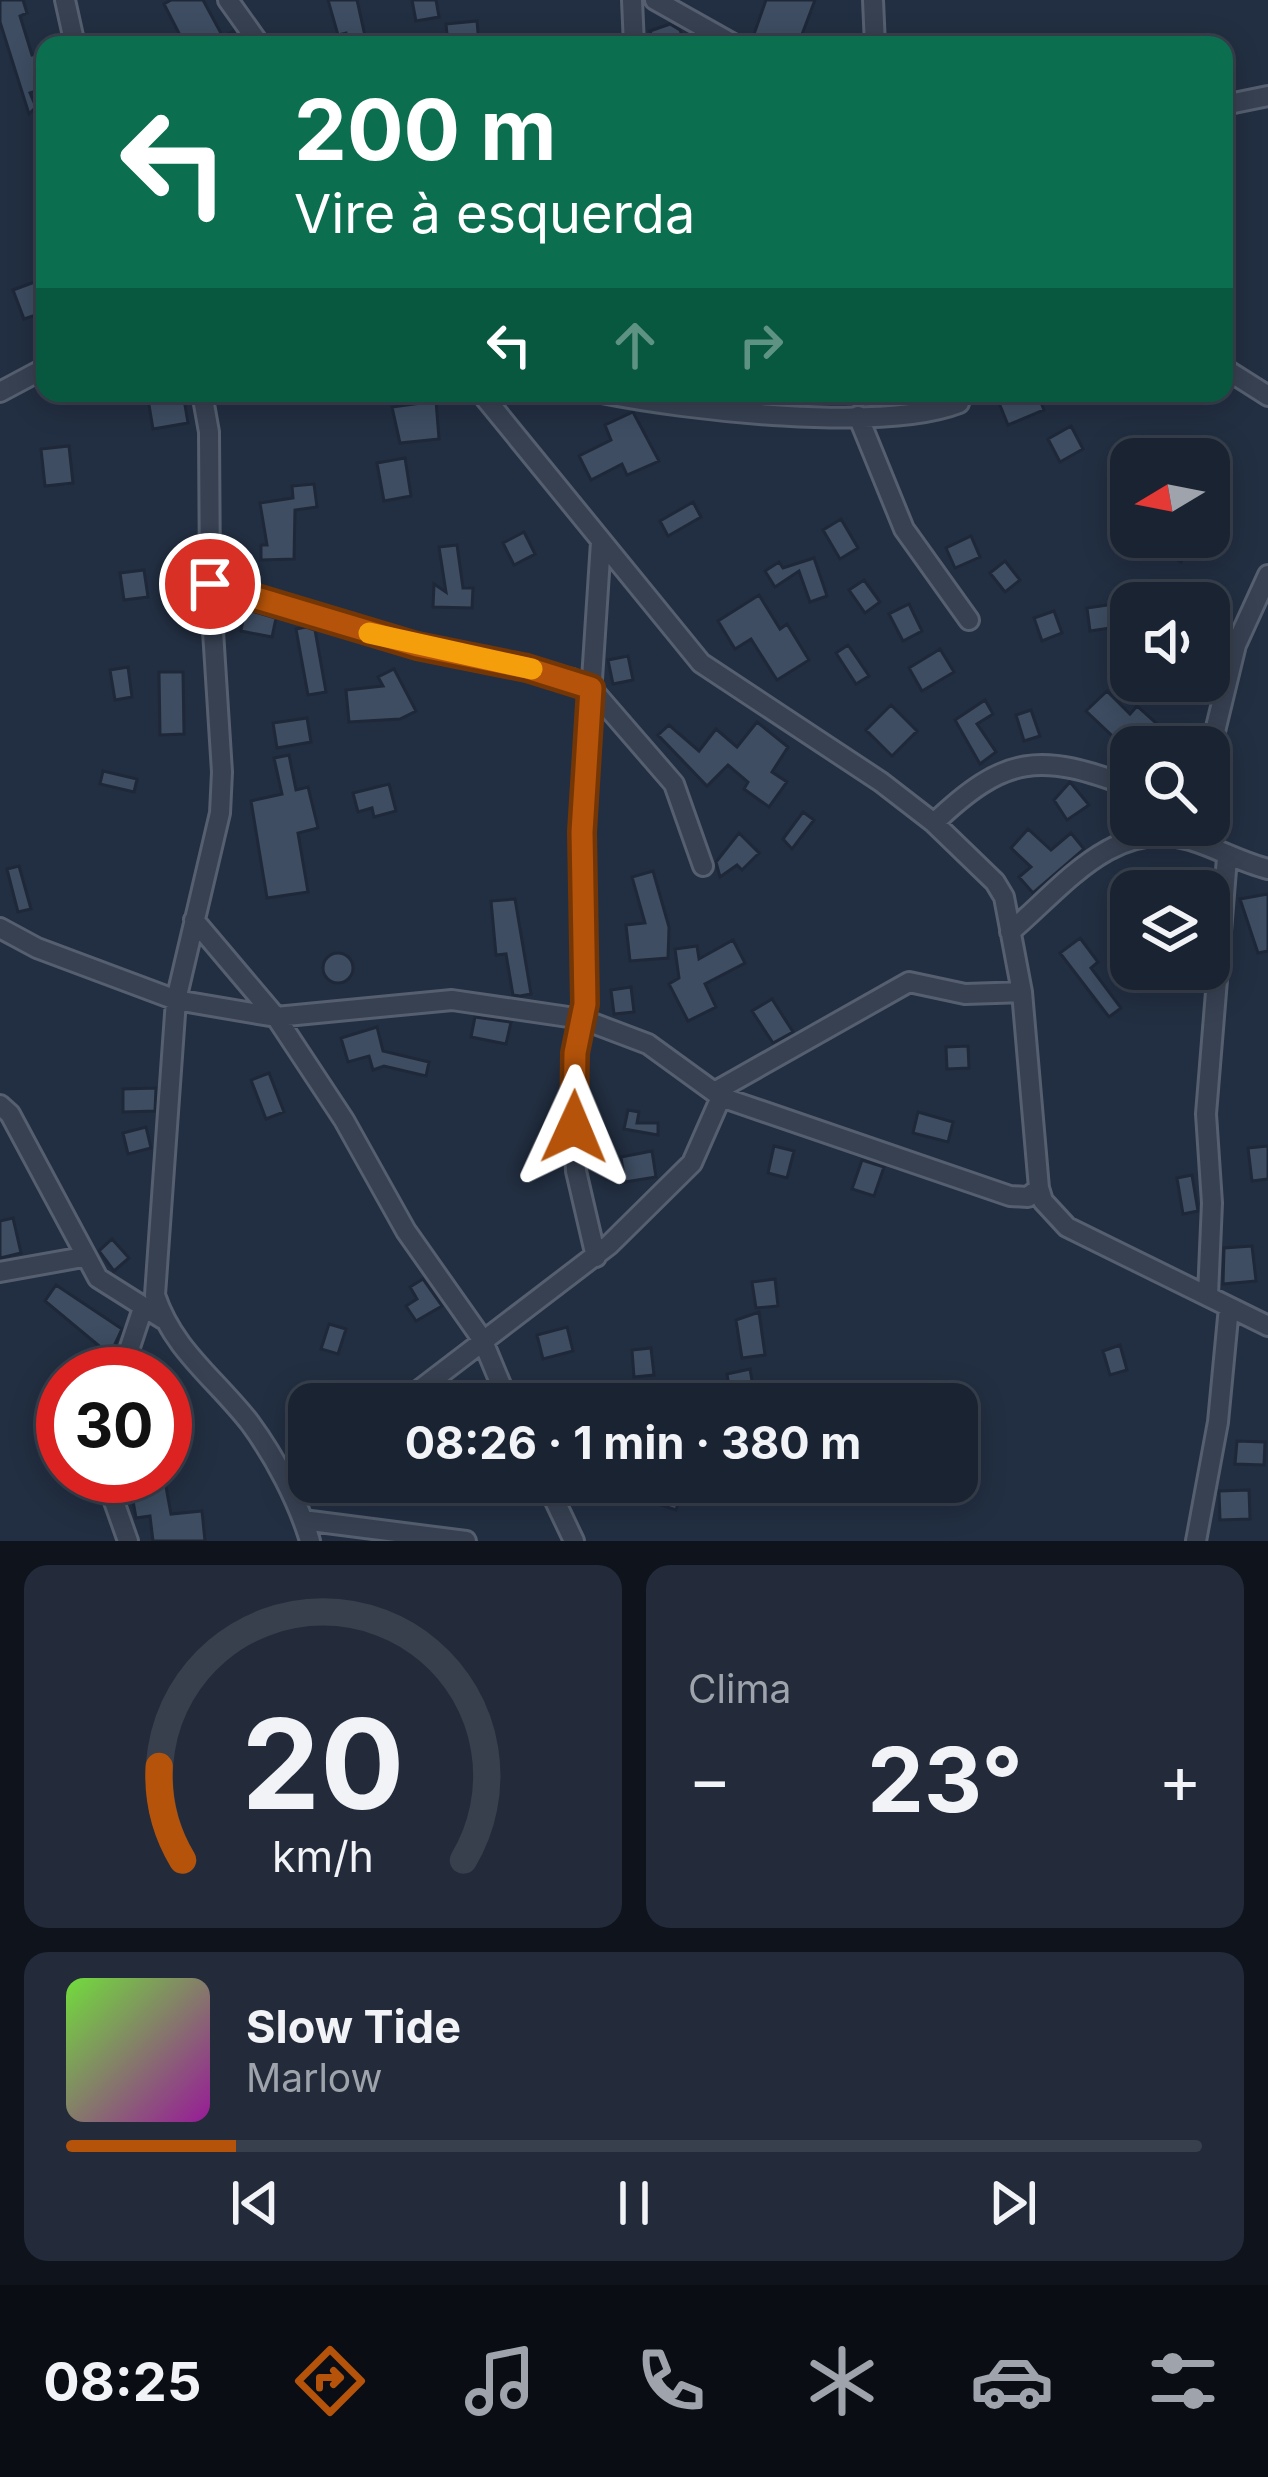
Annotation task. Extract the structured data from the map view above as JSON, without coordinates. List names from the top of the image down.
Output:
{
  "north": "left",
  "page": {
    "turn": ["200 m", "Vire à esquerda"],
    "limit": "30",
    "trip": "08:26 · 1 min · 380 m",
    "tile": "Clima",
    "heat": ["−", "23°", "+"],
    "song": ["Slow Tide", "Marlow"],
    "tabs": "08:25",
    "gauge": ["20", "km/h"]
  }
}
